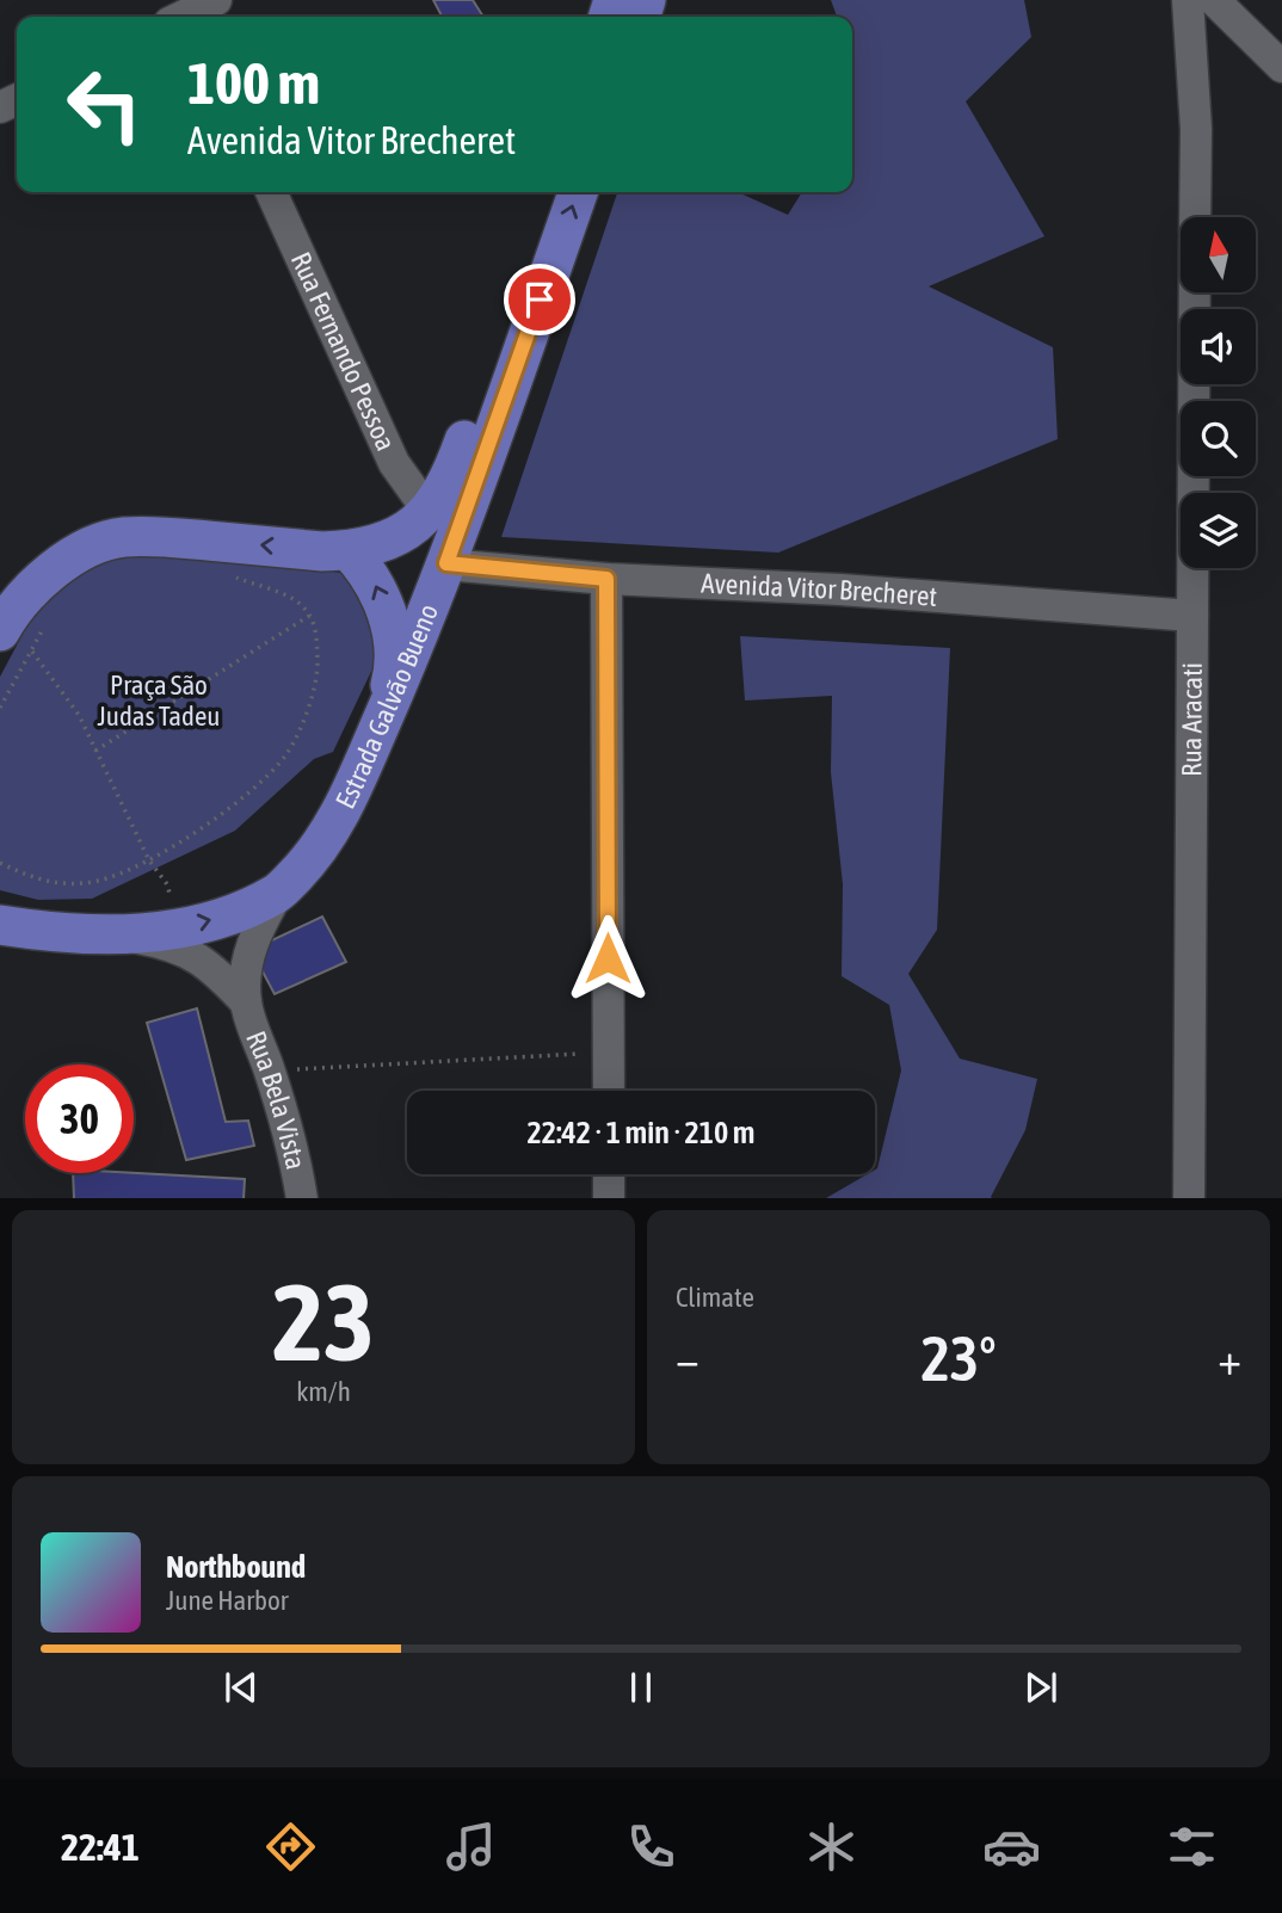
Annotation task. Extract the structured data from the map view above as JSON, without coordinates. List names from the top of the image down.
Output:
{
  "streets": {
    "main road": ["Estrada Galvão Bueno"],
    "street": [
      "Rua Fernando Pessoa",
      "Avenida Vitor Brecheret",
      "Rua Aracati",
      "Rua Bela Vista"
    ]
  },
  "crossings": [
    ["Avenida Vitor Brecheret", "Estrada Galvão Bueno"],
    ["Avenida Vitor Brecheret", "Rua Aracati"],
    ["Estrada Galvão Bueno", "Rua Bela Vista"]
  ],
  "parks": ["Praça São Judas Tadeu"],
  "north": "top",
  "page": {
    "turn": ["100 m", "Avenida Vitor Brecheret"],
    "limit": "30",
    "trip": "22:42 · 1 min · 210 m",
    "tile": [
      ["23", "km/h"],
      "Climate"
    ],
    "heat": ["−", "23°", "+"],
    "song": ["Northbound", "June Harbor"],
    "tabs": "22:41"
  }
}
